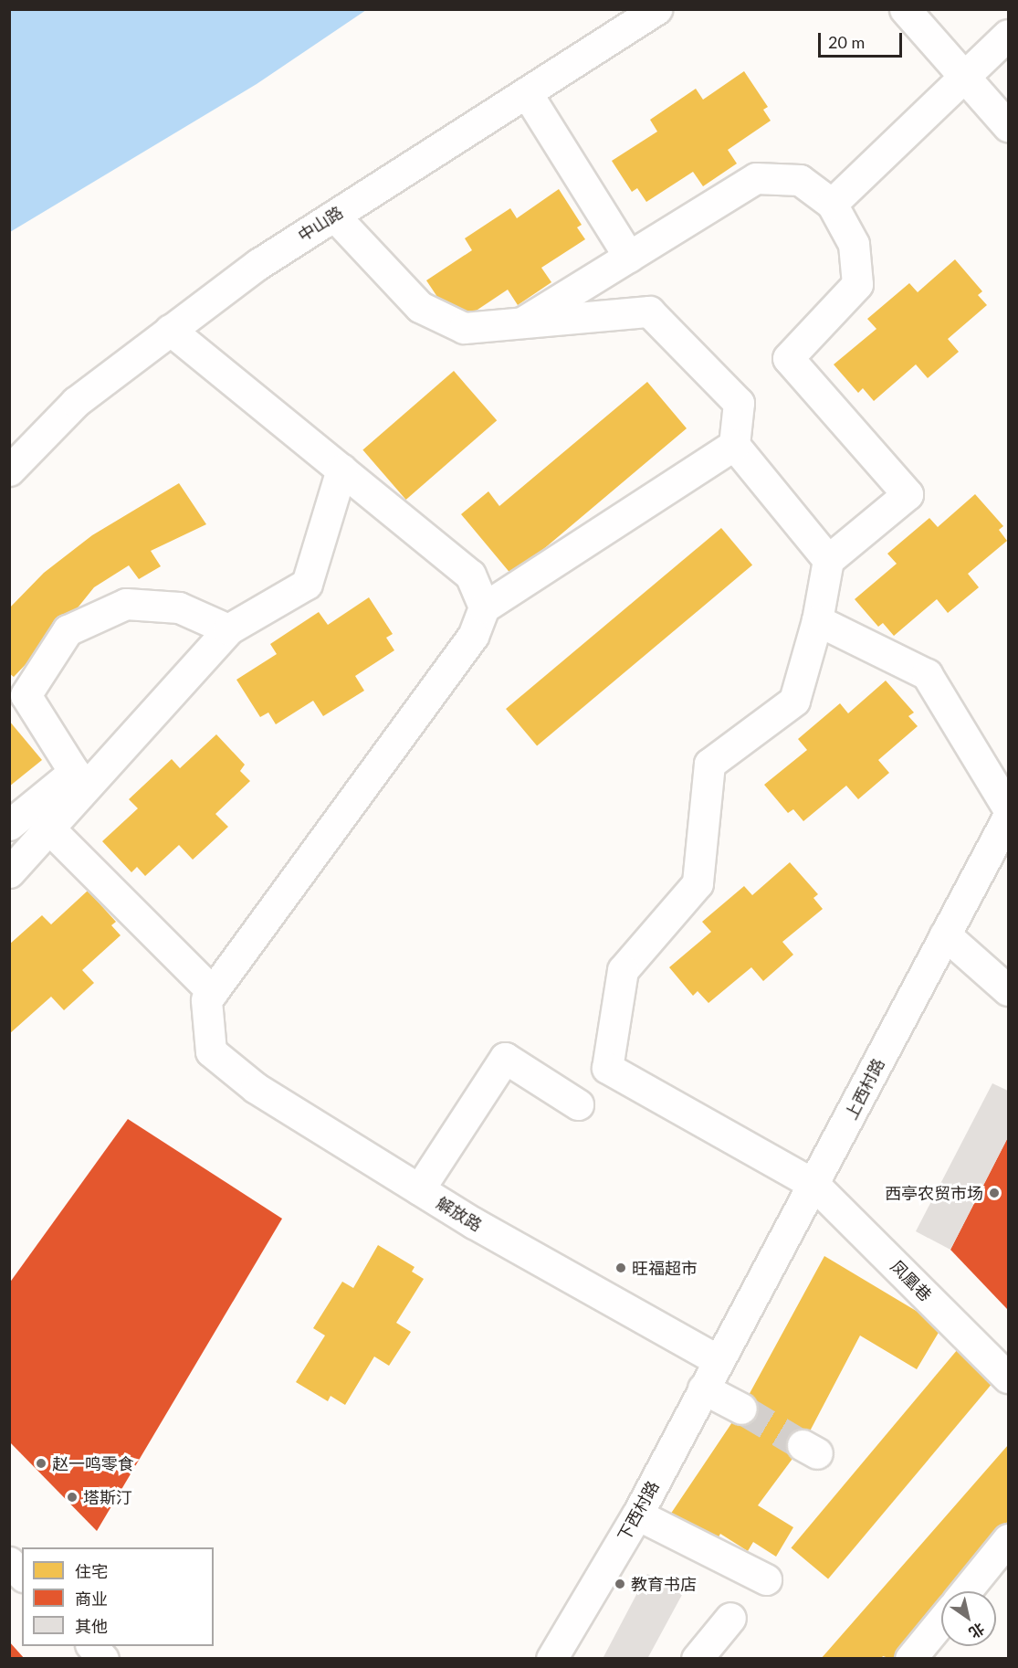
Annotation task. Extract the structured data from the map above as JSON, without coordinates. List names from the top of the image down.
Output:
{
  "streets": {
    "street": [
      "中山路",
      "上西村路",
      "解放路",
      "凤凰巷",
      "下西村路"
    ]
  },
  "crossings": [
    ["上西村路", "解放路"],
    ["上西村路", "凤凰巷"],
    ["上西村路", "下西村路"],
    ["解放路", "下西村路"]
  ],
  "places": [
    "西亭农贸市场",
    "旺福超市",
    "赵一鸣零食",
    "塔斯汀",
    "教育书店"
  ],
  "legend": ["住宅", "商业", "其他"],
  "scale_bar": "20 m",
  "north": "bottom right"
}
